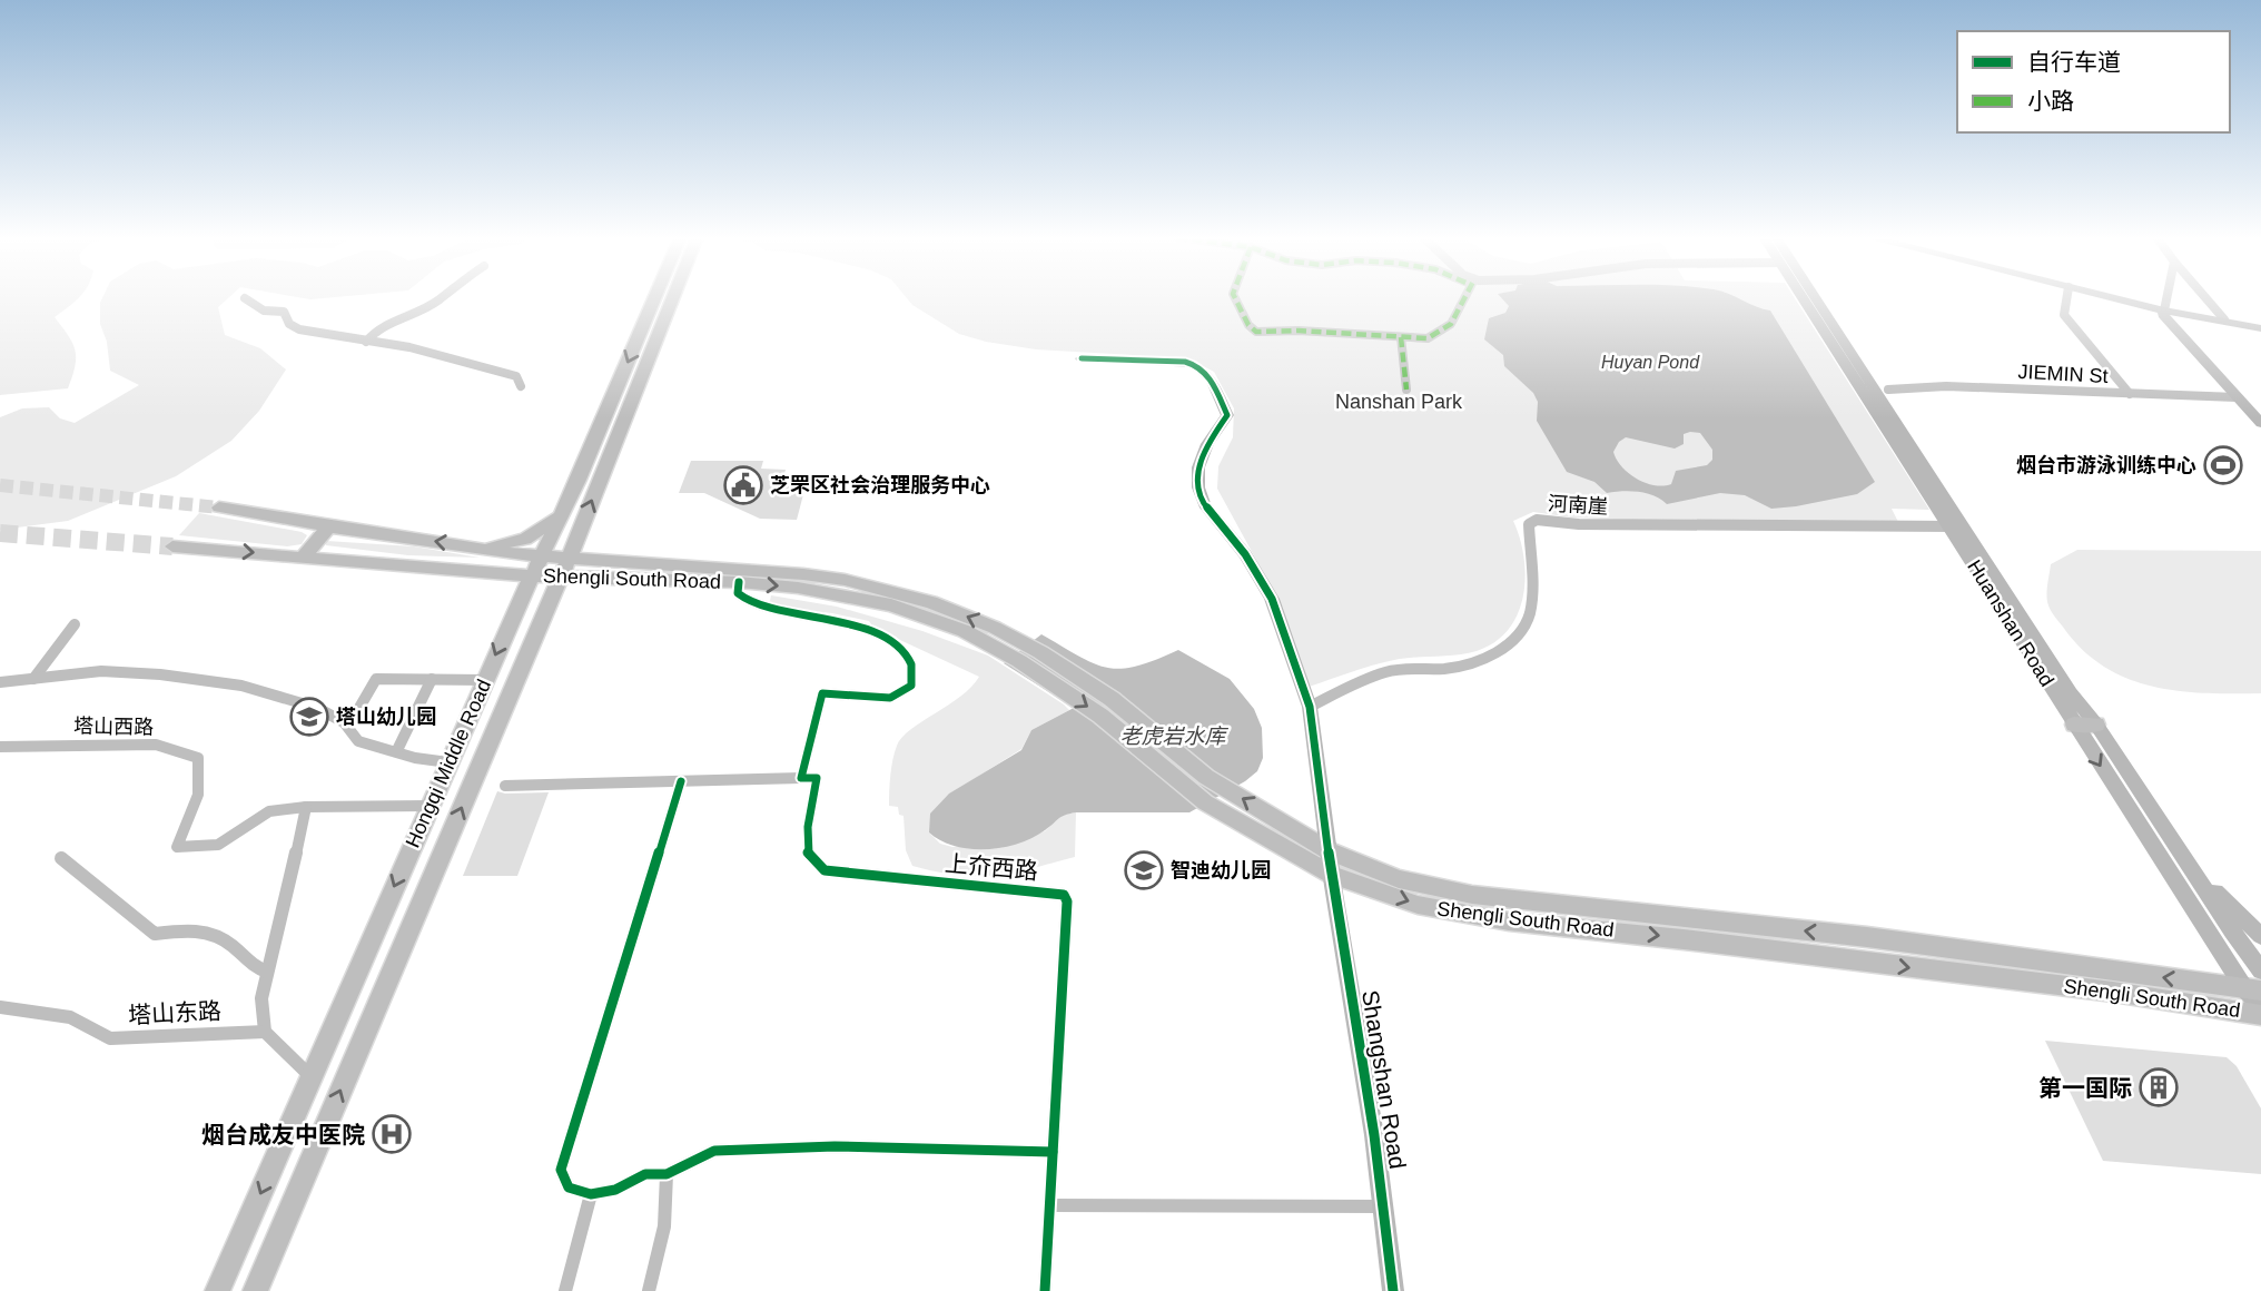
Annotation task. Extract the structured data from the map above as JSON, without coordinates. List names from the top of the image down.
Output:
{
  "streets": {
    "main road": [
      "Shengli South Road",
      "Huanshan Road",
      "Hongqi Middle Road",
      "Shangshan Road"
    ],
    "street": [
      "JIEMIN St",
      "河南崖",
      "塔山西路",
      "上夼西路",
      "塔山东路"
    ]
  },
  "crossings": [
    ["河南崖", "Huanshan Road"],
    ["河南崖", "Shangshan Road"],
    ["Shengli South Road", "Huanshan Road"],
    ["Shengli South Road", "Hongqi Middle Road"],
    ["Shengli South Road", "Shangshan Road"],
    ["塔山西路", "Hongqi Middle Road"]
  ],
  "water": ["Huyan Pond", "老虎岩水库"],
  "parks": ["Nanshan Park"],
  "places": {
    "sports": ["烟台市游泳训练中心"],
    "public building": ["芝罘区社会治理服务中心"],
    "school or university": ["塔山幼儿园", "智迪幼儿园"],
    "building": ["第一国际"],
    "hospital": ["烟台成友中医院"]
  },
  "legend": ["自行车道", "小路"]
}
